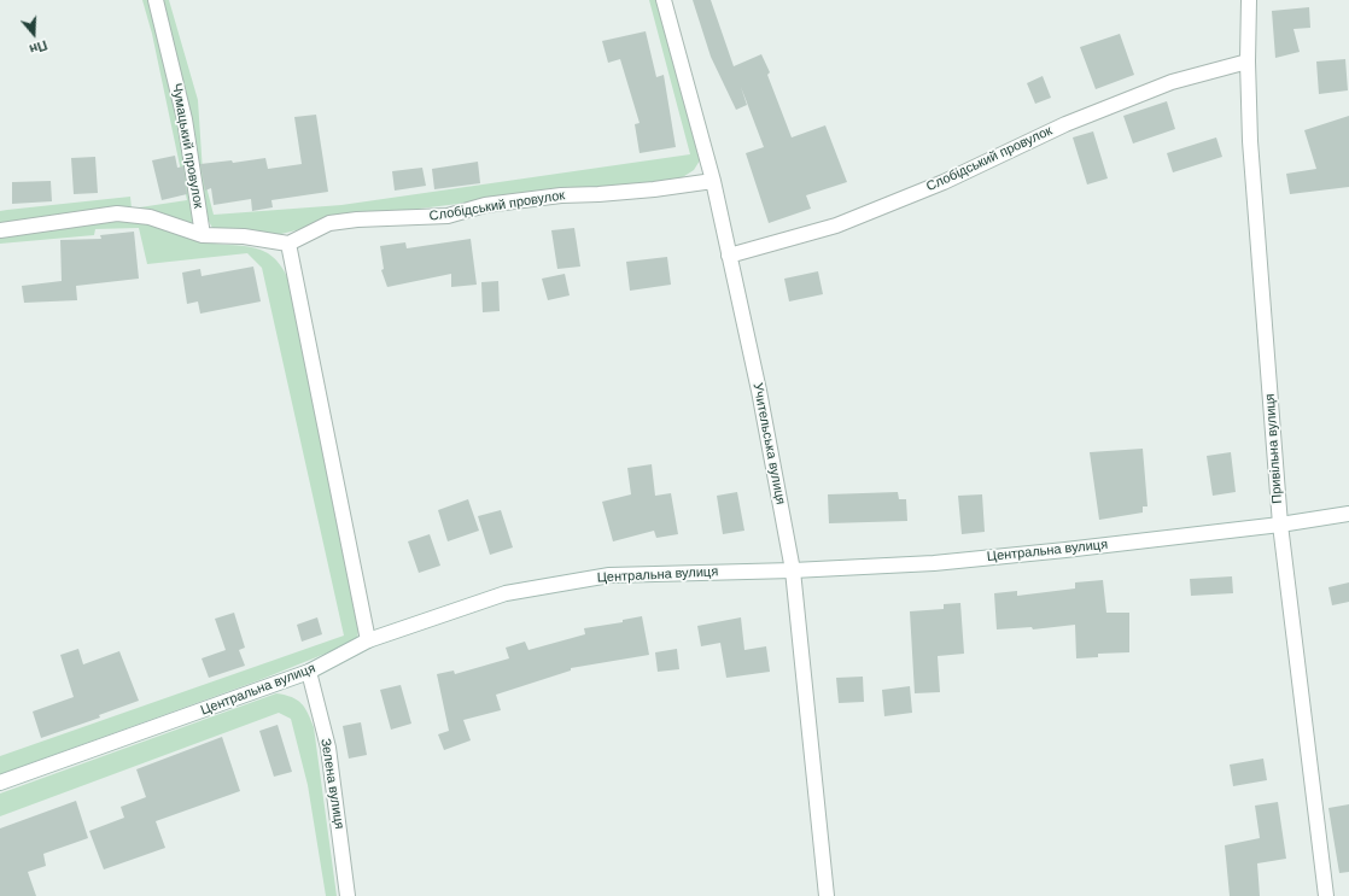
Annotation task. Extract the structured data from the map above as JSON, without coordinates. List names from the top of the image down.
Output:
{
  "streets": {
    "street": [
      "Чумацький провулок",
      "Слобідський провулок",
      "Учительська вулиця",
      "Привільна вулиця",
      "Центральна вулиця",
      "Зелена вулиця"
    ]
  },
  "crossings": [
    ["Слобідський провулок", "Учительська вулиця"],
    ["Слобідський провулок", "Привільна вулиця"],
    ["Учительська вулиця", "Центральна вулиця"],
    ["Привільна вулиця", "Центральна вулиця"],
    ["Центральна вулиця", "Зелена вулиця"]
  ],
  "north": "bottom"
}
